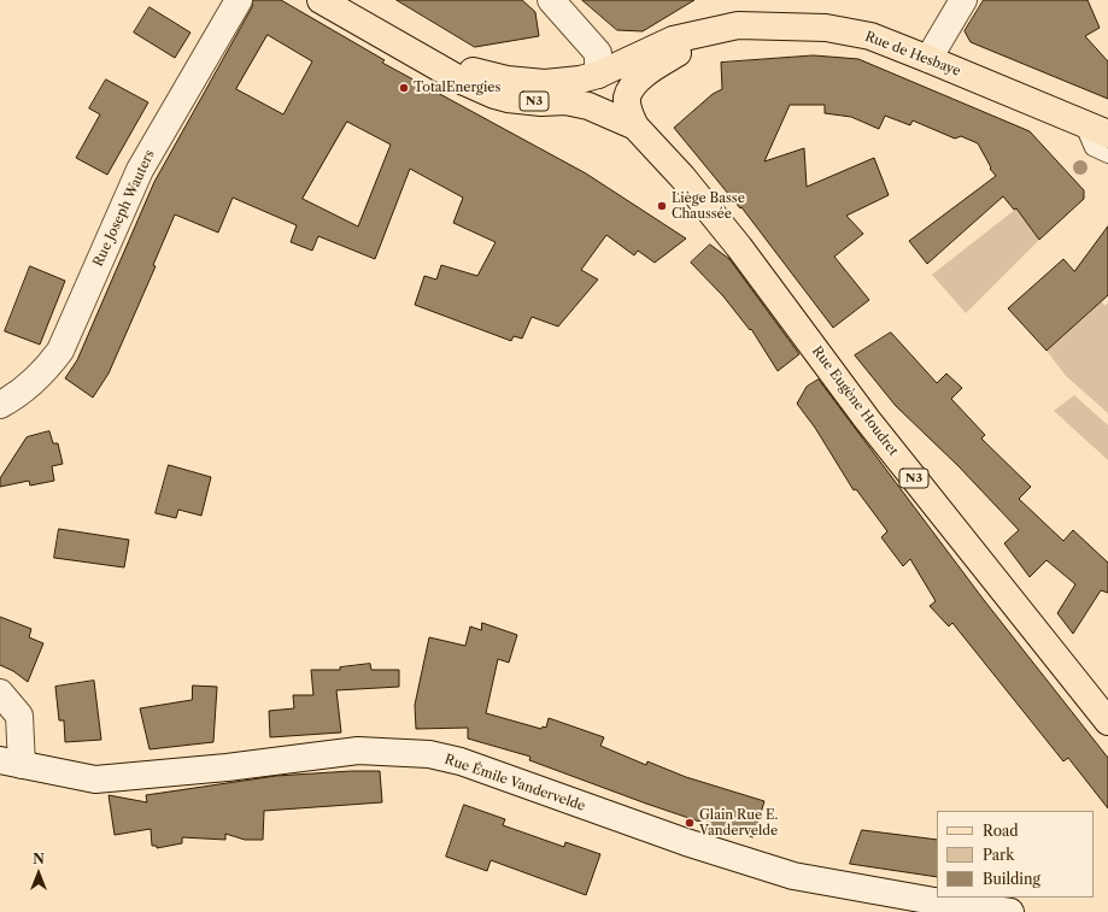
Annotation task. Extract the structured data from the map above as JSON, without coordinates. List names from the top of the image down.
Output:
{
  "streets": {
    "main road": [
      "Rue de Hesbaye",
      "N3",
      "Rue Joseph Wauters",
      "Rue Eugène Houdret",
      "Rue Émile Vandervelde"
    ]
  },
  "crossings": [
    ["Rue de Hesbaye", "N3"],
    ["Rue de Hesbaye", "Rue Eugène Houdret"],
    ["N3", "Rue Eugène Houdret"]
  ],
  "places": ["TotalEnergies", "Liège Basse Chaussée", "Glain Rue E. Vandervelde"],
  "legend": ["Road", "Park", "Building"],
  "north": "top"
}
